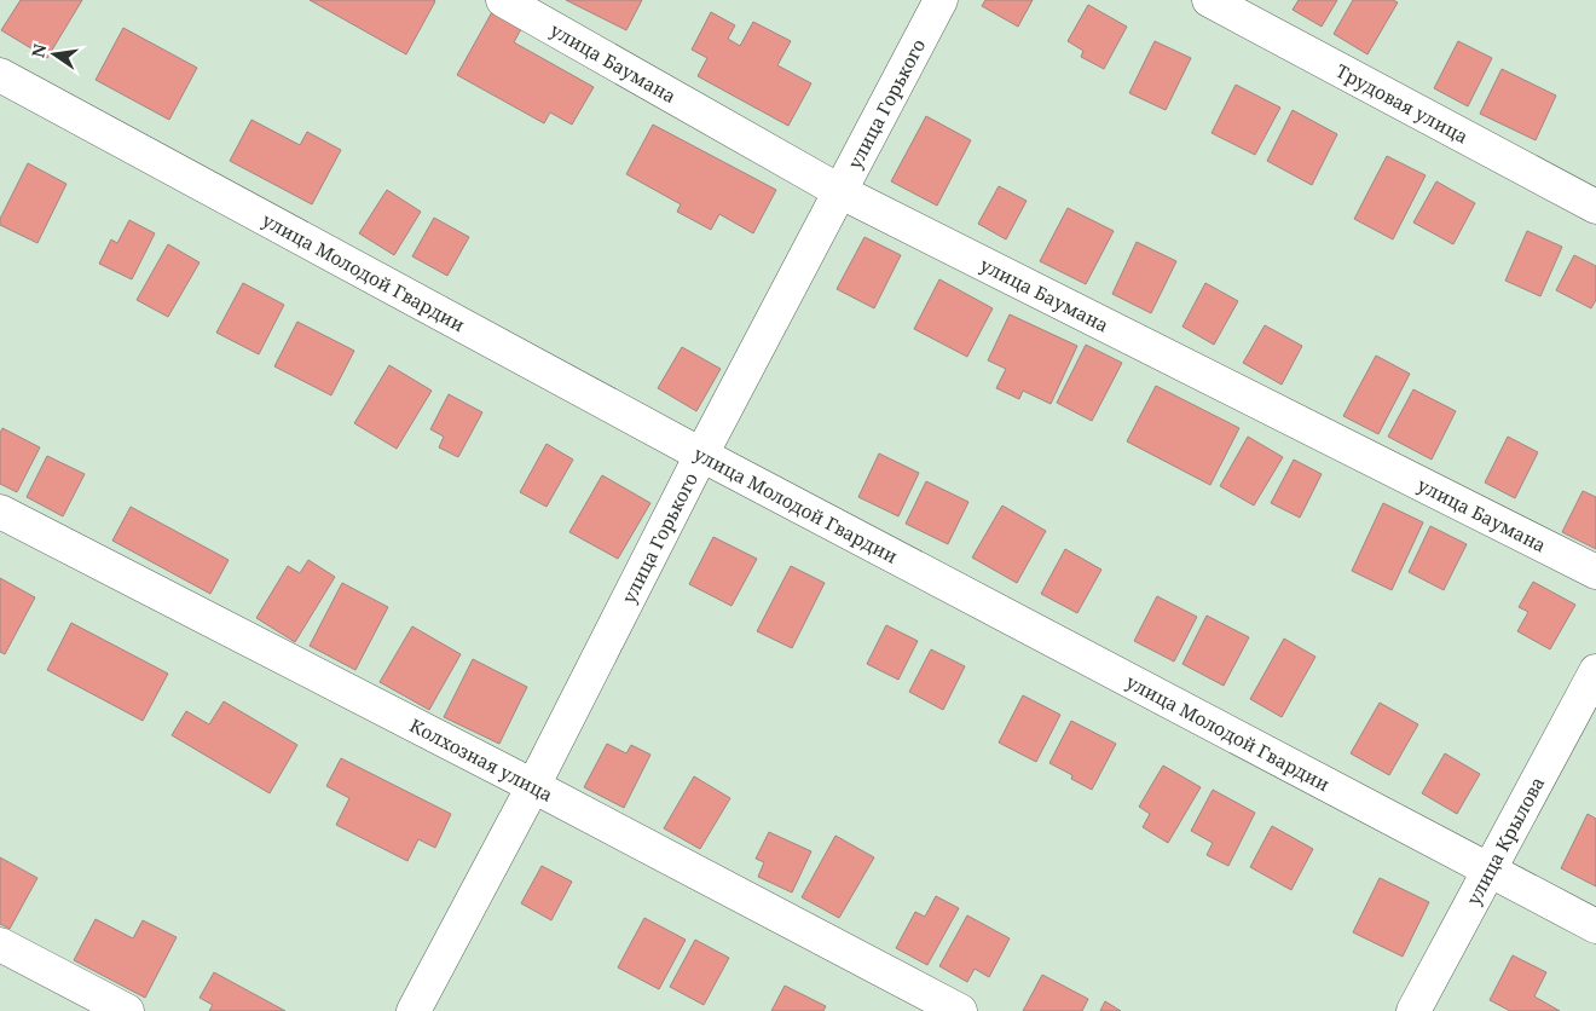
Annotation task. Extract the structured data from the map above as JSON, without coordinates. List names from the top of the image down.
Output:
{
  "streets": {
    "street": [
      "улица Баумана",
      "улица Горького",
      "Трудовая улица",
      "улица Молодой Гвардии",
      "Колхозная улица",
      "улица Крылова"
    ]
  },
  "crossings": [
    ["улица Баумана", "улица Горького"],
    ["улица Горького", "улица Молодой Гвардии"],
    ["улица Горького", "Колхозная улица"],
    ["улица Молодой Гвардии", "улица Крылова"]
  ],
  "north": "left"
}
